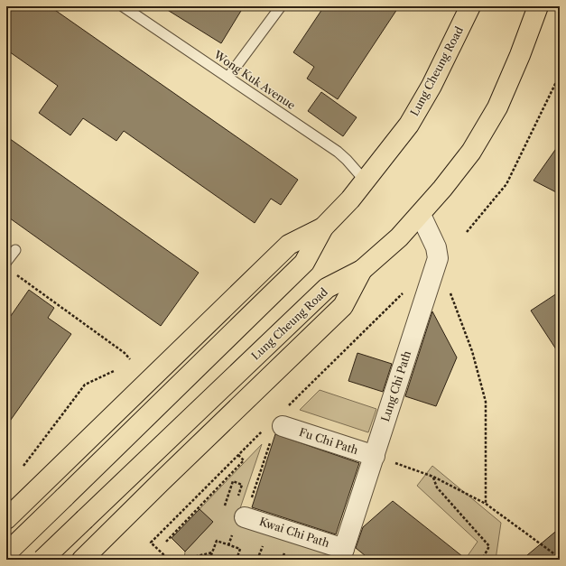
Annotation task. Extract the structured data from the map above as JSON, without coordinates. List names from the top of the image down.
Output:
{
  "streets": {
    "highway": ["Lung Cheung Road"],
    "street": ["Lung Chi Path", "Fu Chi Path", "Kwai Chi Path"],
    "lane": ["Wong Kuk Avenue"]
  },
  "crossings": [
    ["Lung Cheung Road", "Wong Kuk Avenue"],
    ["Lung Cheung Road", "Lung Chi Path"],
    ["Lung Chi Path", "Fu Chi Path"],
    ["Lung Chi Path", "Kwai Chi Path"]
  ]
}
